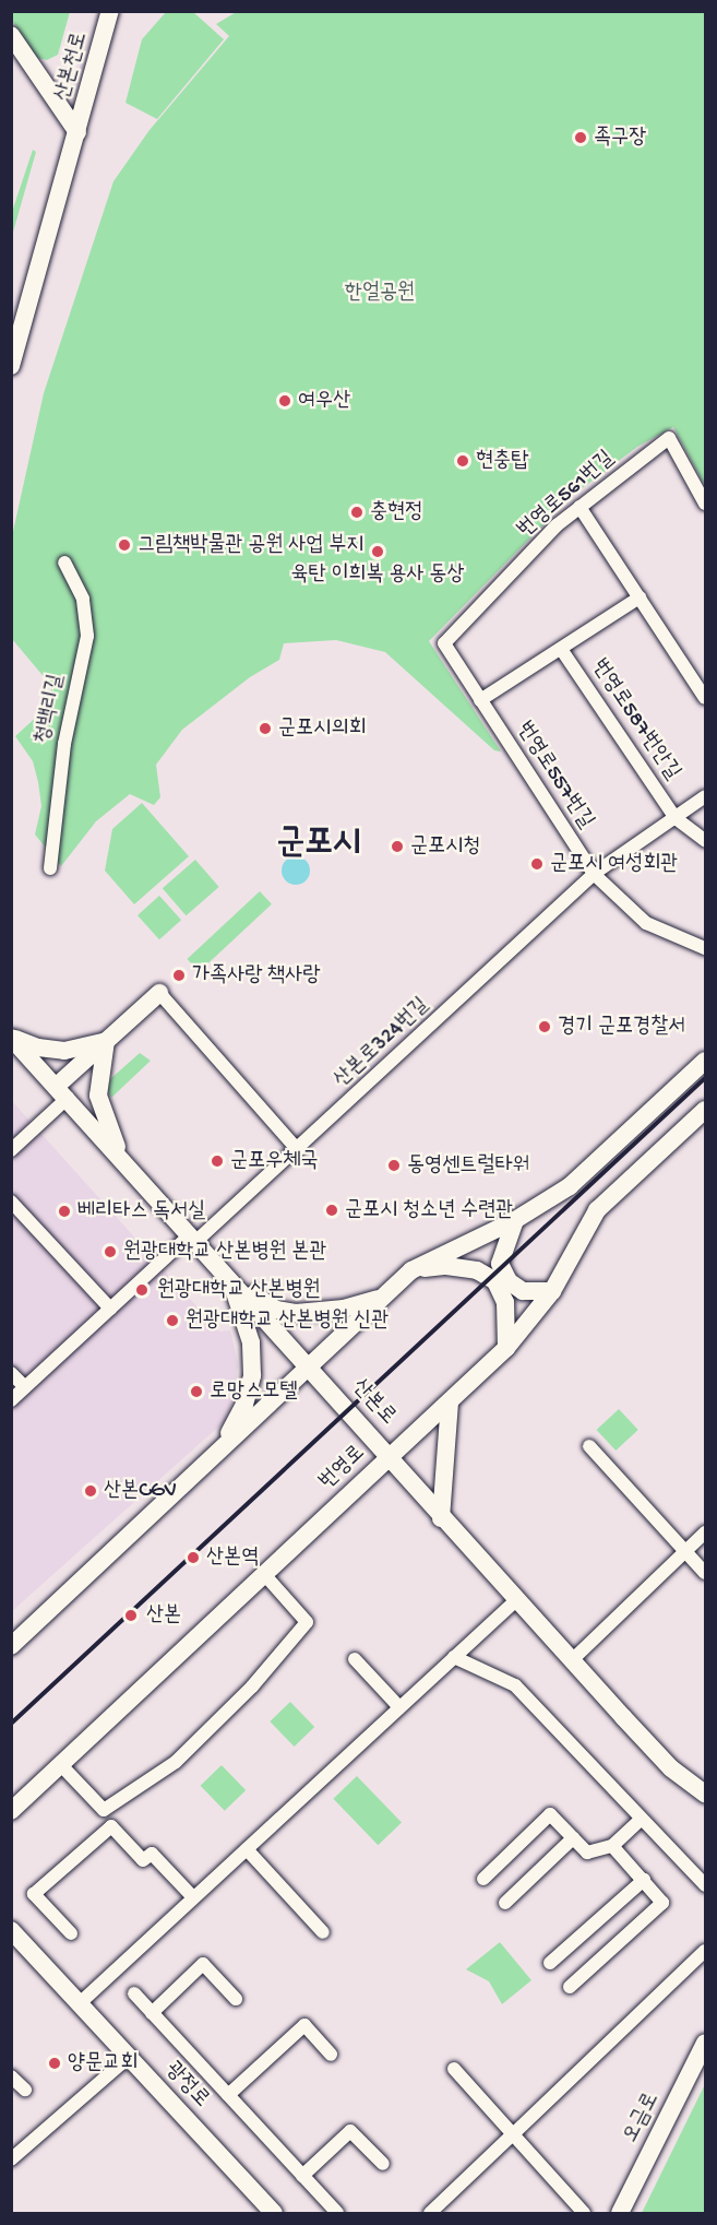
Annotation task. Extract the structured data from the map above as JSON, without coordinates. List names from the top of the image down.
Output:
{
  "streets": {
    "street": [
      "산본천로",
      "번영로561번길",
      "청백리길",
      "번영로587번안길",
      "번영로557번길",
      "산본로324번길",
      "산본로",
      "번영로",
      "광정로",
      "오금로"
    ]
  },
  "crossings": [
    ["번영로561번길", "번영로557번길"],
    ["번영로557번길", "산본로324번길"],
    ["산본로324번길", "산본로"],
    ["산본로", "번영로"]
  ],
  "districts": ["군포시"],
  "parks": ["한얼공원"],
  "places": [
    "족구장",
    "여우산",
    "현충탑",
    "충현정",
    "그림책박물관 공원 사업 부지",
    "육탄 이희복 용사 동상",
    "군포시의회",
    "군포시청",
    "군포시 여성회관",
    "가족사랑 책사랑",
    "경기 군포경찰서",
    "군포우체국",
    "동영센트럴타워",
    "군포시 청소년 수련관",
    "베리타스 독서실",
    "원광대학교 산본병원 본관",
    "원광대학교 산본병원",
    "원광대학교 산본병원 신관",
    "로망스모텔",
    "산본CGV",
    "산본역",
    "산본",
    "양문교회"
  ]
}
